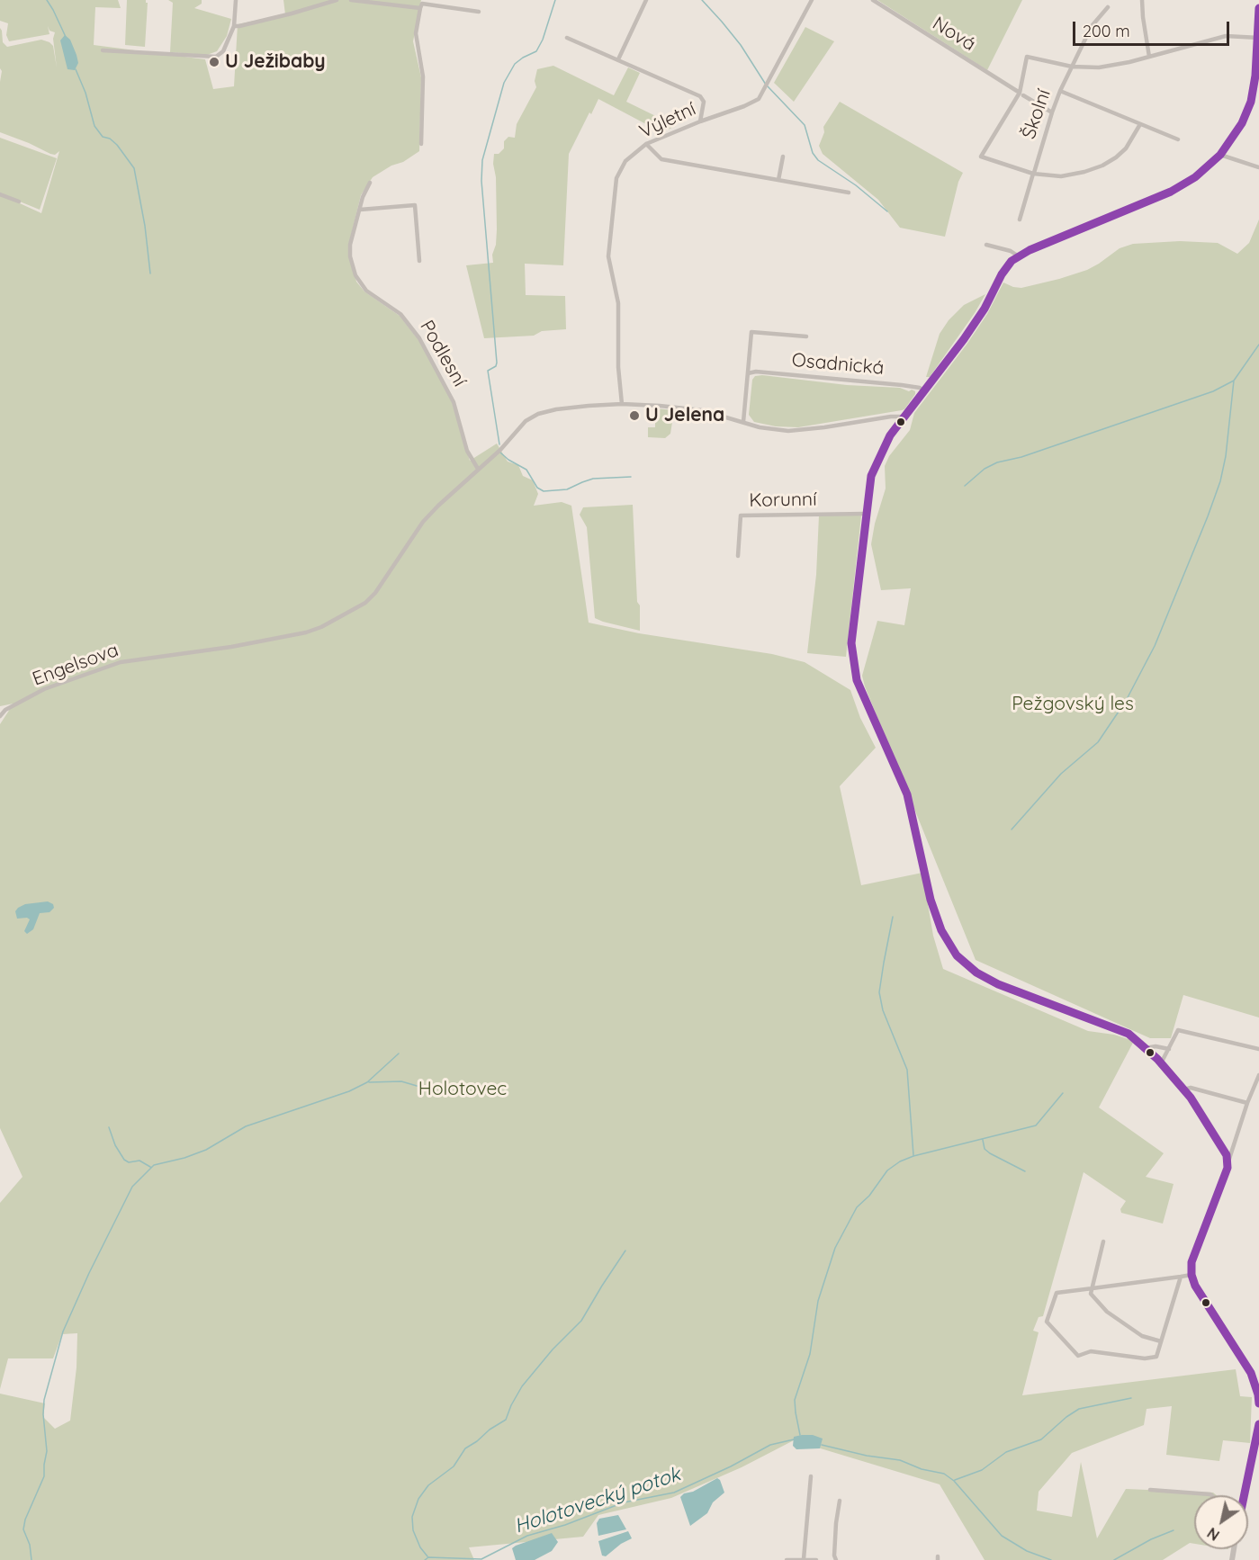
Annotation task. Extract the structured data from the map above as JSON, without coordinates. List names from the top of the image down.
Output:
{
  "streets": {
    "street": [
      "Nová",
      "Školní",
      "Výletní",
      "Podlesní",
      "Osadnická",
      "Korunní",
      "Engelsova"
    ]
  },
  "crossings": [
    ["Nová", "Školní"],
    ["Podlesní", "Engelsova"]
  ],
  "water": ["Holotovecký potok"],
  "parks": ["Pežgovský les", "Holotovec"],
  "places": ["U Ježibaby", "U Jelena"],
  "scale_bar": "200 m",
  "north": "bottom left"
}
